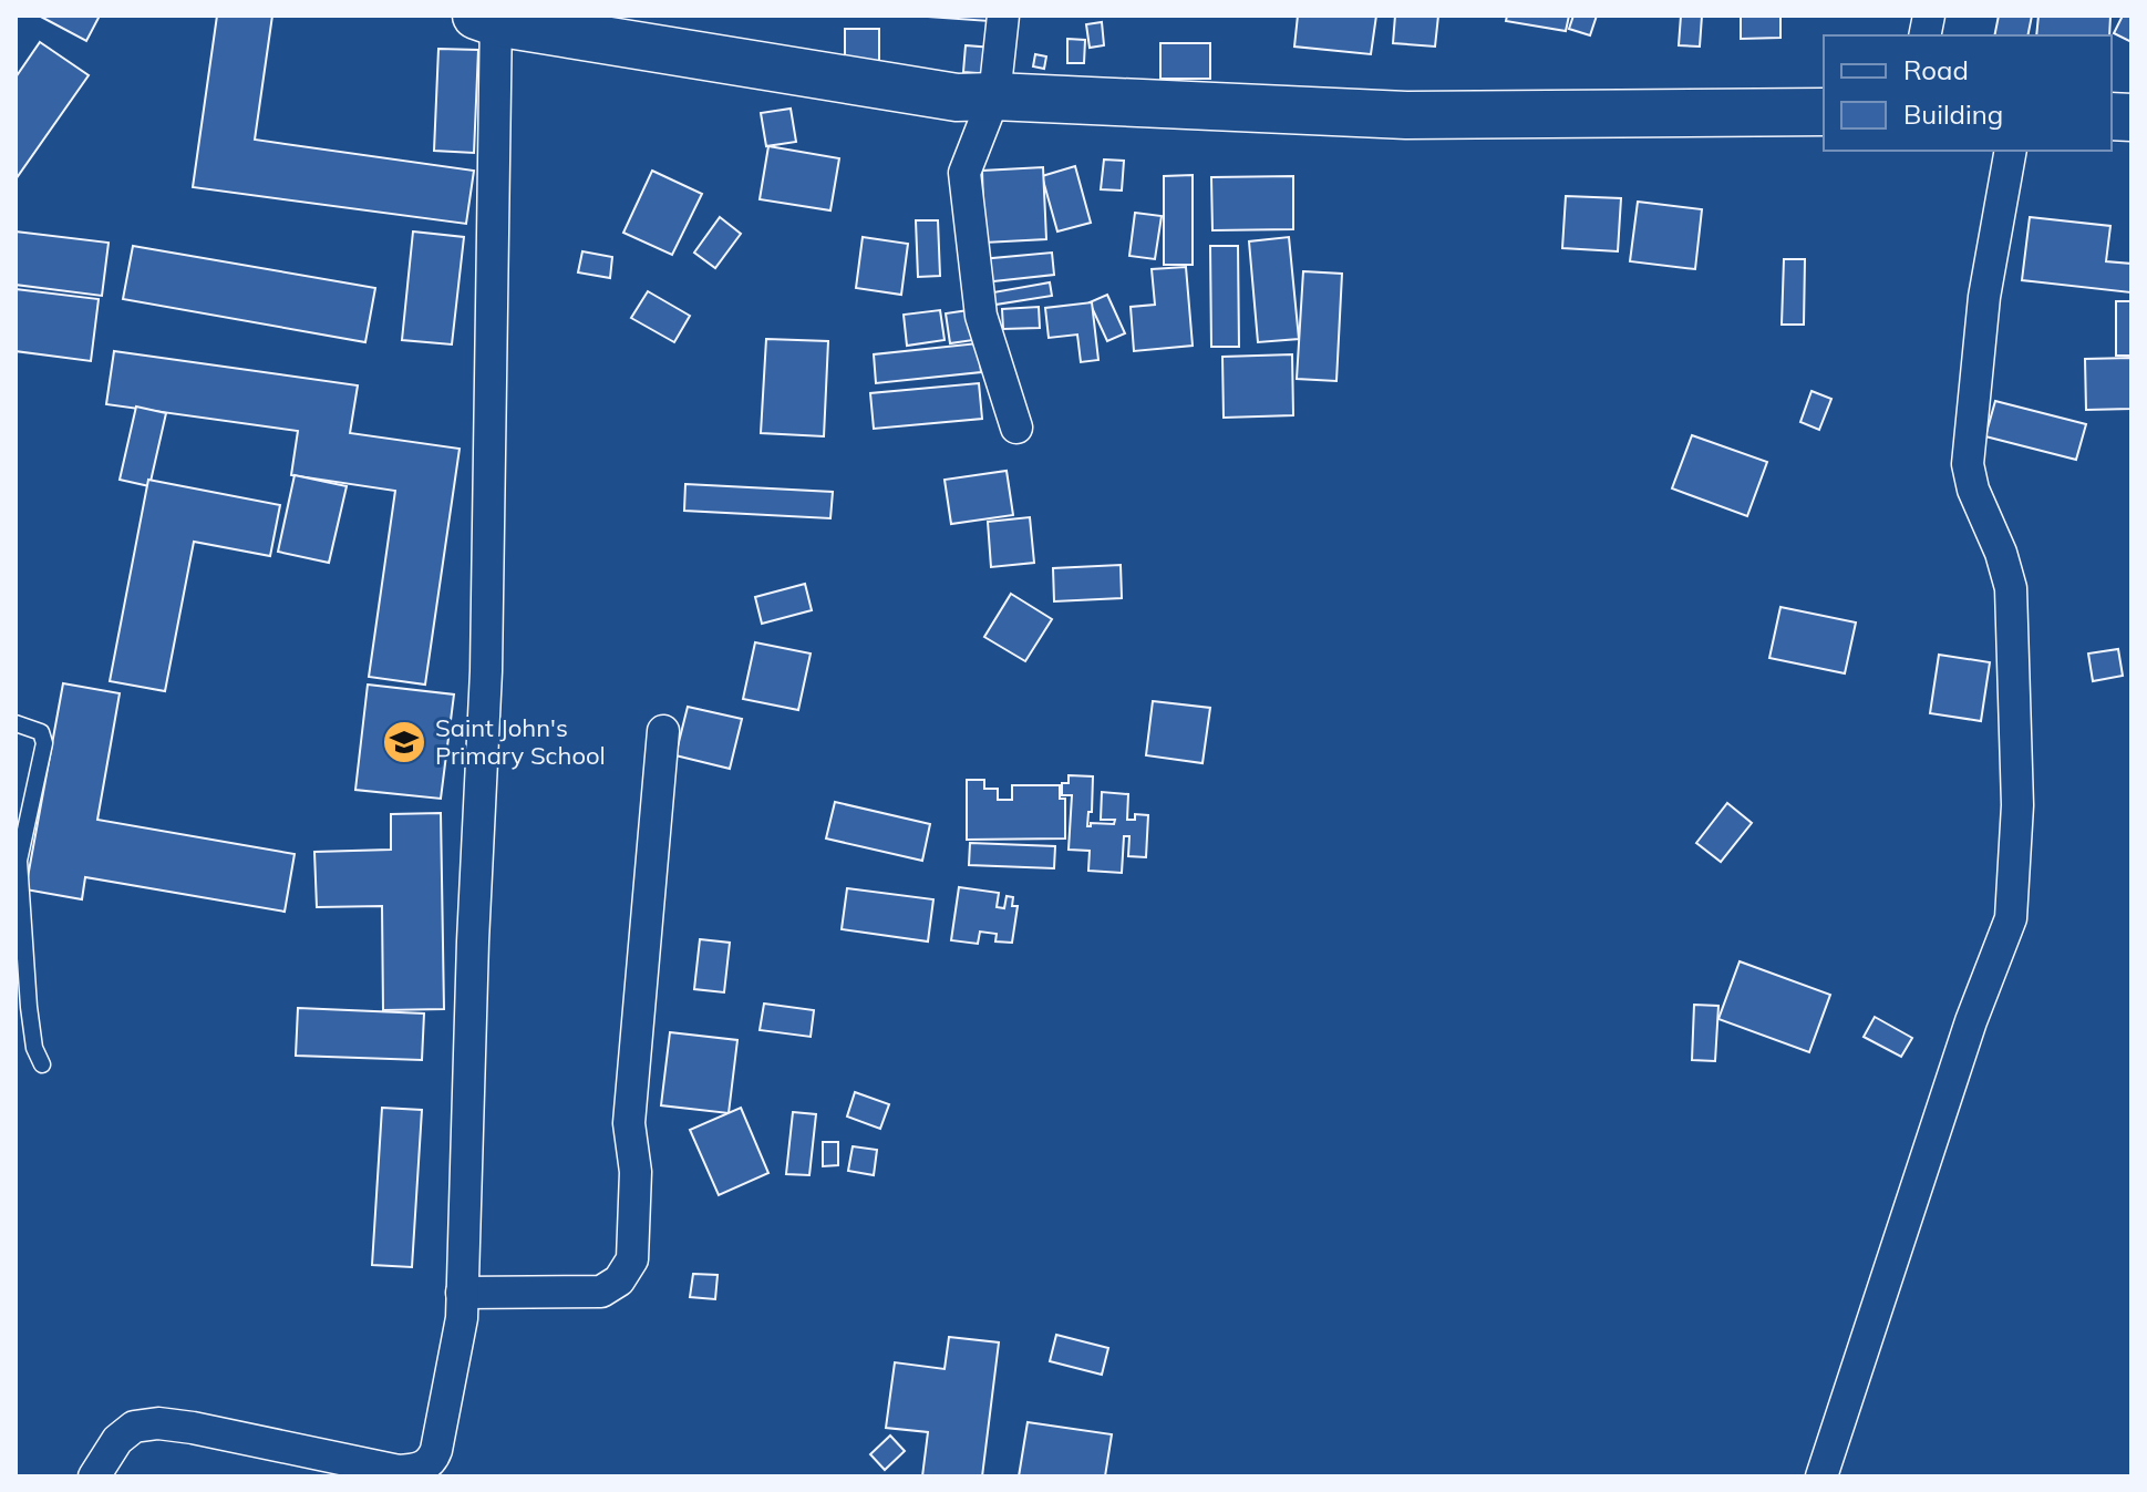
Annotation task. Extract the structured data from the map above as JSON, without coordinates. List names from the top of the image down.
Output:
{
  "places": {
    "school or university": ["Saint John's Primary School"]
  },
  "legend": ["Road", "Building"]
}
